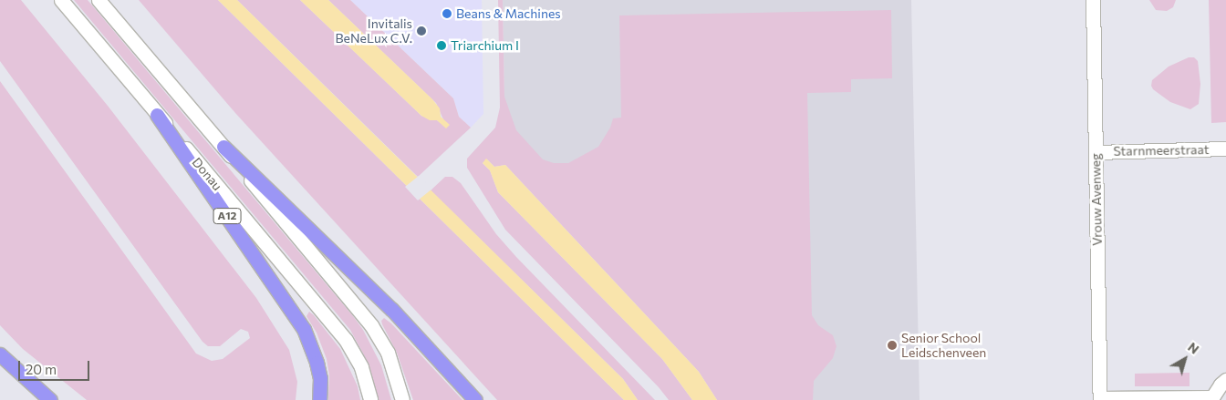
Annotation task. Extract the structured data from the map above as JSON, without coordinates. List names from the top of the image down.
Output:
{
  "streets": {
    "highway": ["A12"],
    "main road": ["Starnmeerstraat", "Donau", "Vrouw Avenweg"]
  },
  "crossings": [
    ["Starnmeerstraat", "Vrouw Avenweg"],
    ["Donau", "A12"]
  ],
  "places": [
    "Beans & Machines",
    "Invitalis BeNeLux C.V.",
    "Triarchium I",
    "Senior School Leidschenveen"
  ],
  "scale_bar": "20 m",
  "north": "top right"
}
